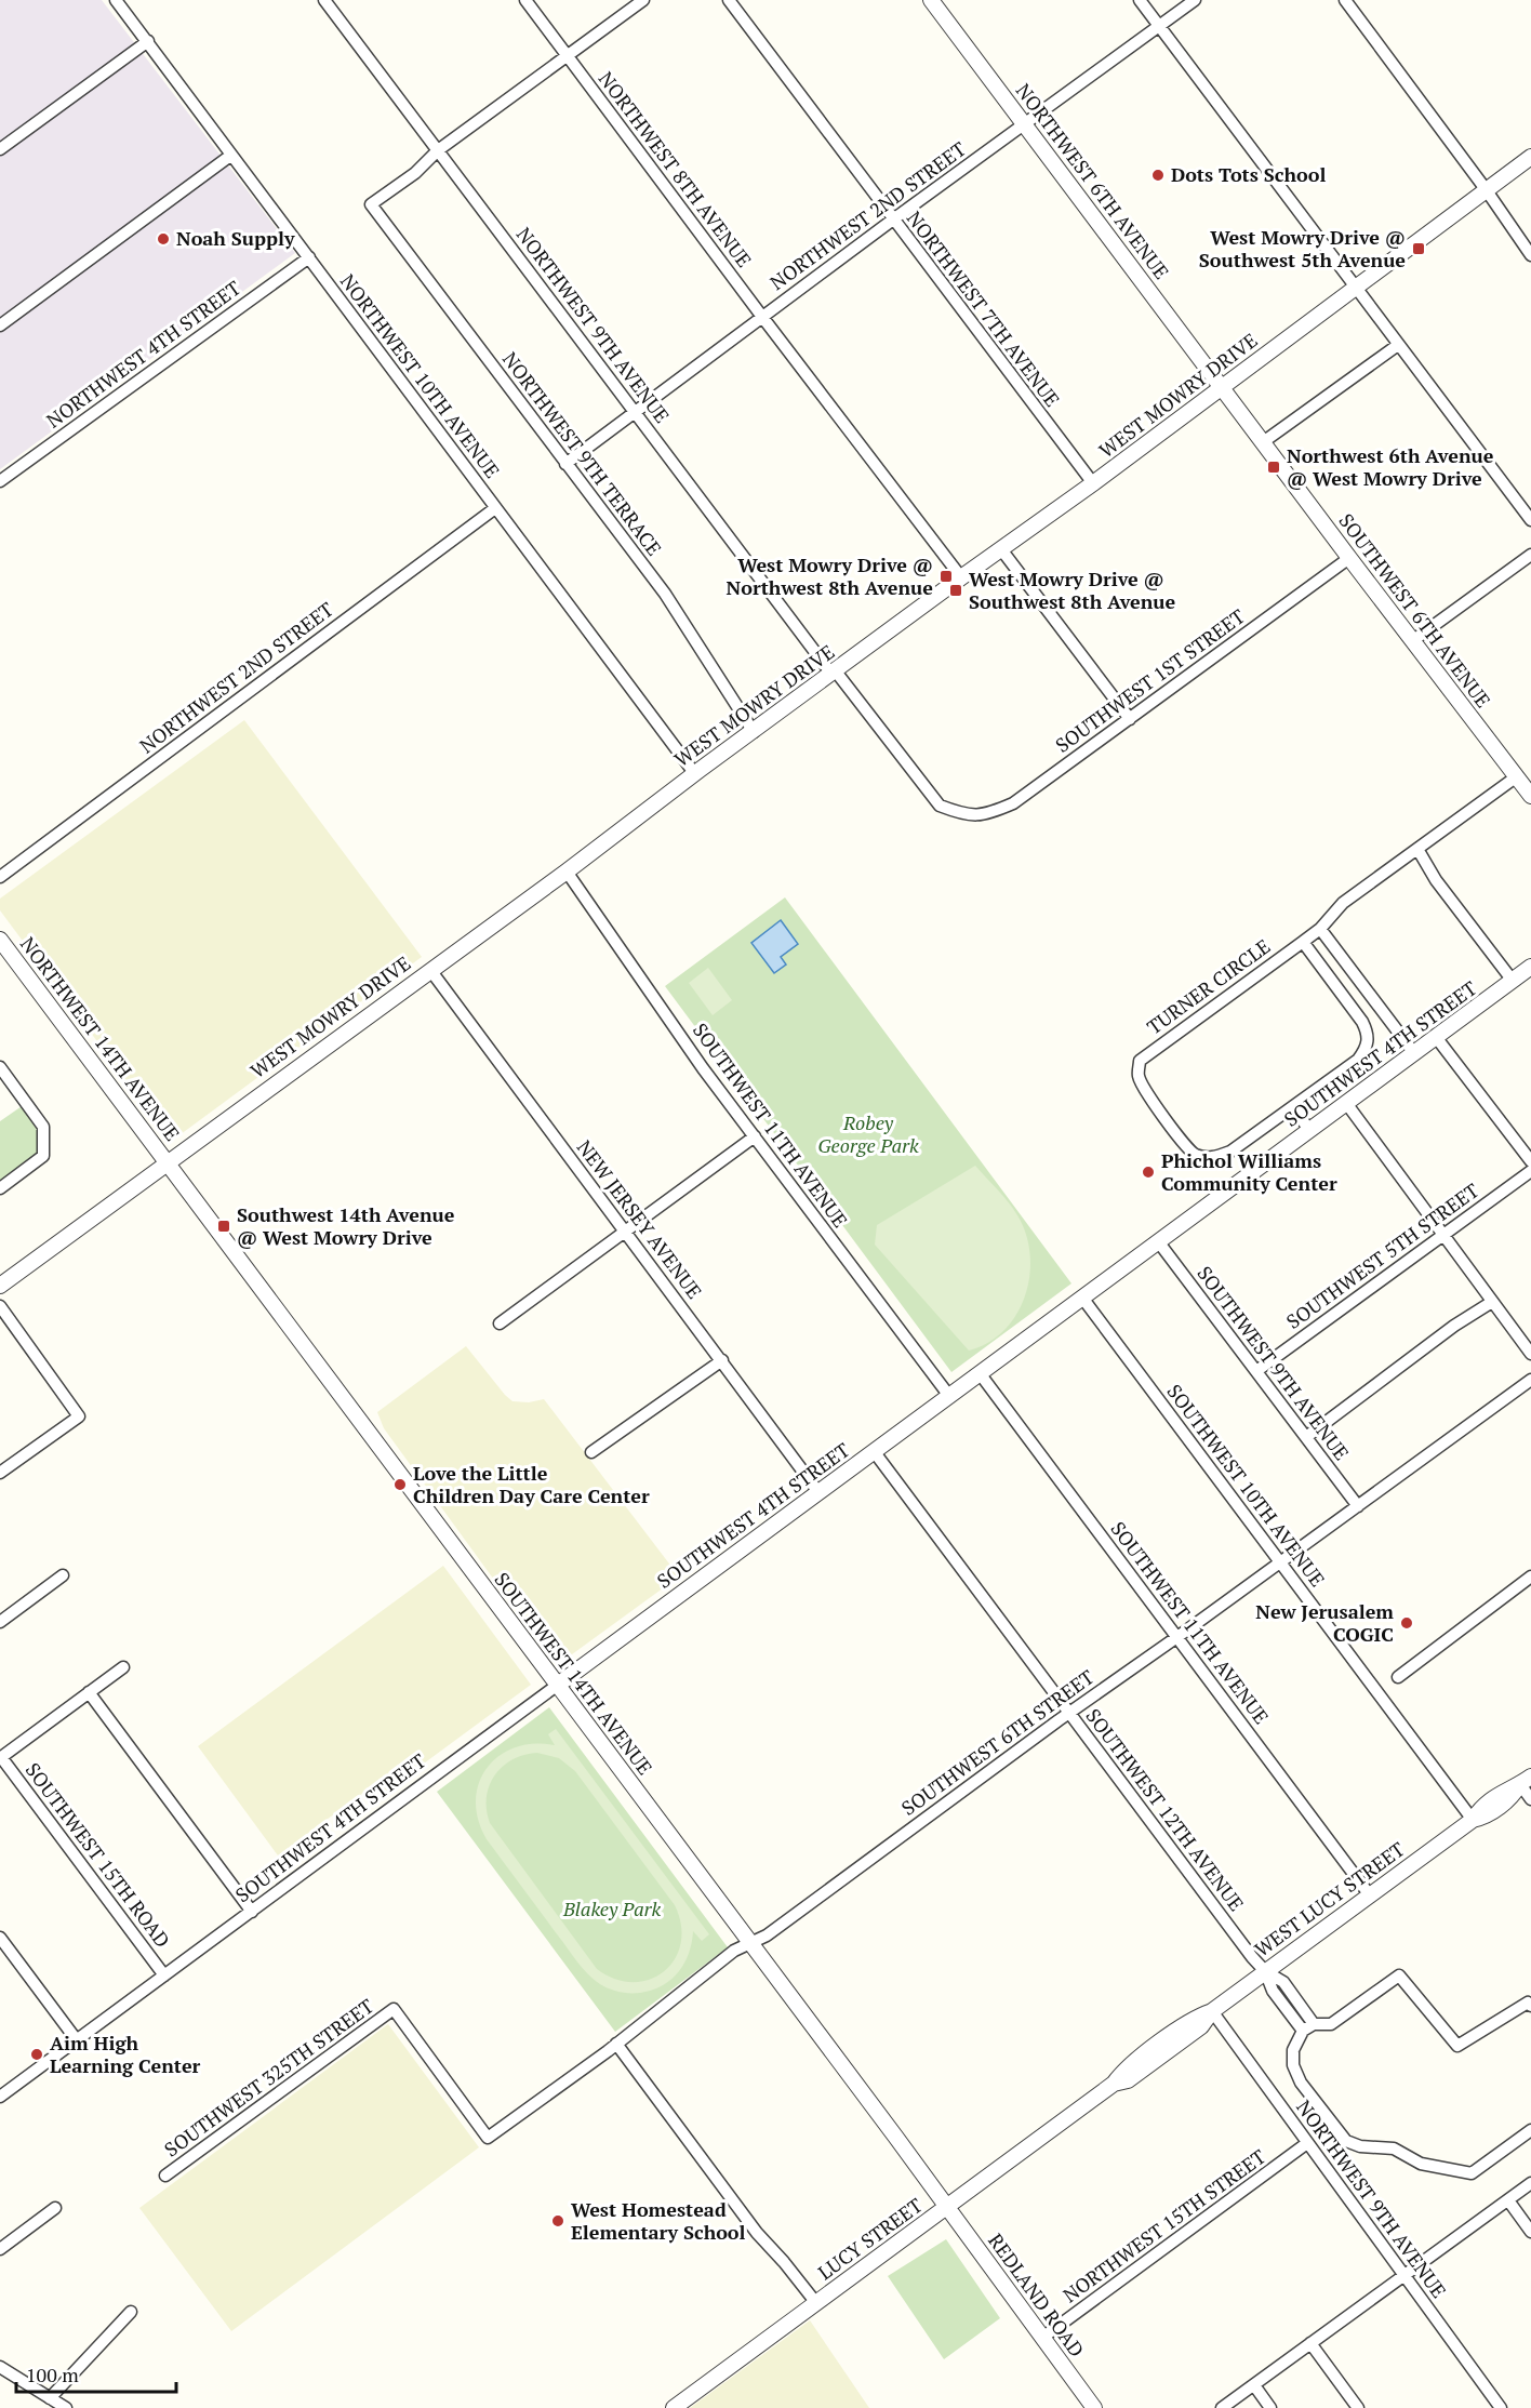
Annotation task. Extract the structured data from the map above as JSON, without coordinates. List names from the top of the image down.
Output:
{
  "streets": {
    "street": [
      "NORTHWEST 8TH AVENUE",
      "NORTHWEST 6TH AVENUE",
      "NORTHWEST 2ND STREET",
      "NORTHWEST 7TH AVENUE",
      "NORTHWEST 9TH AVENUE",
      "NORTHWEST 4TH STREET",
      "NORTHWEST 10TH AVENUE",
      "WEST MOWRY DRIVE",
      "NORTHWEST 9TH TERRACE",
      "SOUTHWEST 6TH AVENUE",
      "SOUTHWEST 1ST STREET",
      "TURNER CIRCLE",
      "NORTHWEST 14TH AVENUE",
      "SOUTHWEST 4TH STREET",
      "SOUTHWEST 11TH AVENUE",
      "NEW JERSEY AVENUE",
      "SOUTHWEST 5TH STREET",
      "SOUTHWEST 9TH AVENUE",
      "SOUTHWEST 10TH AVENUE",
      "SOUTHWEST 14TH AVENUE",
      "SOUTHWEST 6TH STREET",
      "SOUTHWEST 12TH AVENUE",
      "SOUTHWEST 15TH ROAD",
      "WEST LUCY STREET",
      "SOUTHWEST 325TH STREET",
      "NORTHWEST 15TH STREET",
      "LUCY STREET",
      "REDLAND ROAD"
    ]
  },
  "crossings": [
    ["NORTHWEST 8TH AVENUE", "NORTHWEST 2ND STREET"],
    ["NORTHWEST 8TH AVENUE", "WEST MOWRY DRIVE"],
    ["NORTHWEST 6TH AVENUE", "NORTHWEST 2ND STREET"],
    ["NORTHWEST 6TH AVENUE", "WEST MOWRY DRIVE"],
    ["NORTHWEST 6TH AVENUE", "SOUTHWEST 6TH AVENUE"],
    ["NORTHWEST 2ND STREET", "NORTHWEST 7TH AVENUE"],
    ["NORTHWEST 2ND STREET", "NORTHWEST 9TH AVENUE"],
    ["NORTHWEST 2ND STREET", "NORTHWEST 10TH AVENUE"],
    ["NORTHWEST 2ND STREET", "NORTHWEST 9TH TERRACE"],
    ["NORTHWEST 7TH AVENUE", "WEST MOWRY DRIVE"],
    ["NORTHWEST 9TH AVENUE", "WEST MOWRY DRIVE"],
    ["NORTHWEST 9TH AVENUE", "NORTHWEST 9TH TERRACE"],
    ["NORTHWEST 9TH AVENUE", "SOUTHWEST 1ST STREET"],
    ["NORTHWEST 9TH AVENUE", "WEST LUCY STREET"],
    ["NORTHWEST 9TH AVENUE", "NORTHWEST 15TH STREET"],
    ["NORTHWEST 4TH STREET", "NORTHWEST 10TH AVENUE"],
    ["NORTHWEST 10TH AVENUE", "WEST MOWRY DRIVE"],
    ["WEST MOWRY DRIVE", "NORTHWEST 9TH TERRACE"],
    ["WEST MOWRY DRIVE", "SOUTHWEST 6TH AVENUE"],
    ["WEST MOWRY DRIVE", "SOUTHWEST 1ST STREET"],
    ["WEST MOWRY DRIVE", "NORTHWEST 14TH AVENUE"],
    ["WEST MOWRY DRIVE", "SOUTHWEST 11TH AVENUE"],
    ["WEST MOWRY DRIVE", "NEW JERSEY AVENUE"],
    ["WEST MOWRY DRIVE", "SOUTHWEST 14TH AVENUE"],
    ["SOUTHWEST 6TH AVENUE", "SOUTHWEST 1ST STREET"],
    ["NORTHWEST 14TH AVENUE", "SOUTHWEST 14TH AVENUE"],
    ["SOUTHWEST 4TH STREET", "SOUTHWEST 11TH AVENUE"],
    ["SOUTHWEST 4TH STREET", "NEW JERSEY AVENUE"],
    ["SOUTHWEST 4TH STREET", "SOUTHWEST 9TH AVENUE"],
    ["SOUTHWEST 4TH STREET", "SOUTHWEST 10TH AVENUE"],
    ["SOUTHWEST 4TH STREET", "SOUTHWEST 14TH AVENUE"],
    ["SOUTHWEST 4TH STREET", "SOUTHWEST 12TH AVENUE"],
    ["SOUTHWEST 4TH STREET", "SOUTHWEST 15TH ROAD"],
    ["SOUTHWEST 11TH AVENUE", "SOUTHWEST 6TH STREET"],
    ["SOUTHWEST 11TH AVENUE", "WEST LUCY STREET"],
    ["SOUTHWEST 5TH STREET", "SOUTHWEST 9TH AVENUE"],
    ["SOUTHWEST 9TH AVENUE", "SOUTHWEST 6TH STREET"],
    ["SOUTHWEST 10TH AVENUE", "SOUTHWEST 6TH STREET"],
    ["SOUTHWEST 10TH AVENUE", "WEST LUCY STREET"],
    ["SOUTHWEST 14TH AVENUE", "SOUTHWEST 6TH STREET"],
    ["SOUTHWEST 14TH AVENUE", "WEST LUCY STREET"],
    ["SOUTHWEST 14TH AVENUE", "LUCY STREET"],
    ["SOUTHWEST 14TH AVENUE", "REDLAND ROAD"],
    ["SOUTHWEST 6TH STREET", "SOUTHWEST 12TH AVENUE"],
    ["SOUTHWEST 6TH STREET", "SOUTHWEST 325TH STREET"],
    ["SOUTHWEST 12TH AVENUE", "WEST LUCY STREET"],
    ["WEST LUCY STREET", "LUCY STREET"],
    ["WEST LUCY STREET", "REDLAND ROAD"],
    ["NORTHWEST 15TH STREET", "REDLAND ROAD"],
    ["LUCY STREET", "REDLAND ROAD"]
  ],
  "parks": ["Robey George Park", "Blakey Park"],
  "places": {
    "other": [
      "Dots Tots School",
      "Noah Supply",
      "Phichol Williams Community Center",
      "Love the Little Children Day Care Center",
      "New Jerusalem COGIC",
      "Aim High Learning Center",
      "West Homestead Elementary School"
    ],
    "transit": [
      "West Mowry Drive @ Southwest 5th Avenue",
      "Northwest 6th Avenue @ West Mowry Drive",
      "West Mowry Drive @ Northwest 8th Avenue",
      "West Mowry Drive @ Southwest 8th Avenue",
      "Southwest 14th Avenue @ West Mowry Drive"
    ]
  },
  "scale_bar": "100 m"
}
